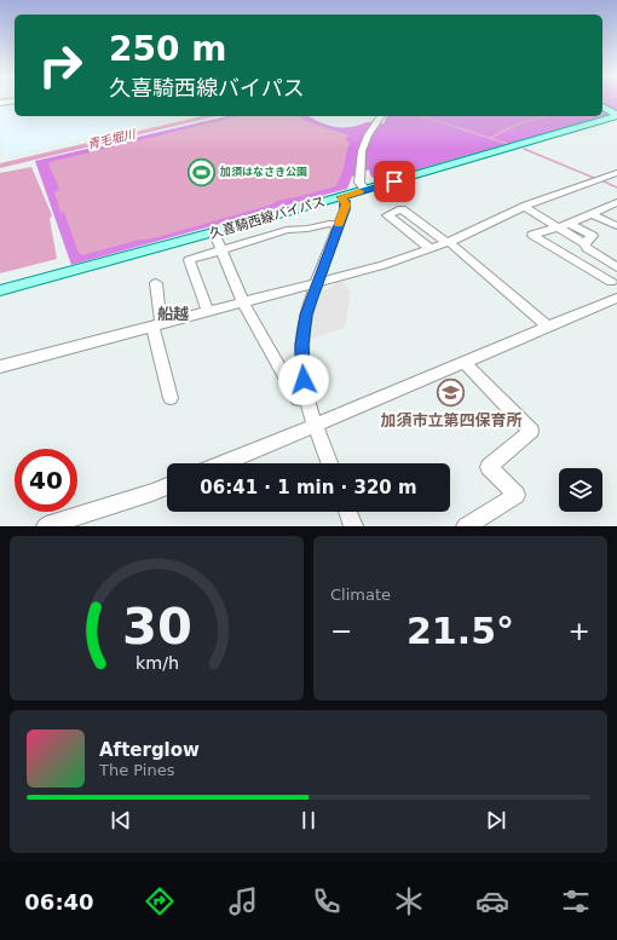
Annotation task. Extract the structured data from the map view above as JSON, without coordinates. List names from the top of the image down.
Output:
{
  "streets": {
    "main road": ["久喜騎西線バイパス"]
  },
  "districts": ["船越"],
  "water": ["青毛堀川"],
  "places": {
    "sports": ["加須はなさき公園"],
    "school or university": ["加須市立第四保育所"]
  },
  "page": {
    "turn": ["250 m", "久喜騎西線バイパス"],
    "limit": "40",
    "trip": "06:41 · 1 min · 320 m",
    "tile": "Climate",
    "heat": ["−", "21.5°", "+"],
    "song": ["Afterglow", "The Pines"],
    "tabs": "06:40",
    "gauge": ["30", "km/h"]
  }
}
